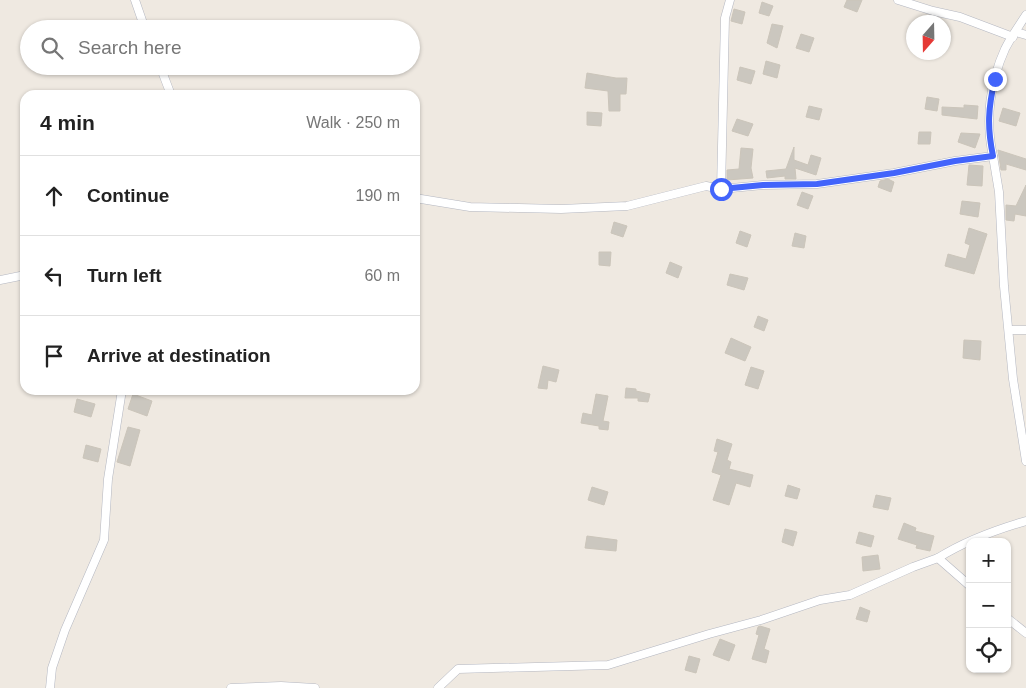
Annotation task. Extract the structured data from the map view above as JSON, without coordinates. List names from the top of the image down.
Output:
{
  "north": "bottom",
  "page": {
    "search": "Search here",
    "heading": ["4 min", "Walk · 250 m"],
    "list": [
      ["Continue", "190 m"],
      ["Turn left", "60 m"],
      "Arrive at destination"
    ],
    "map_buttons": ["+", "−"]
  }
}
